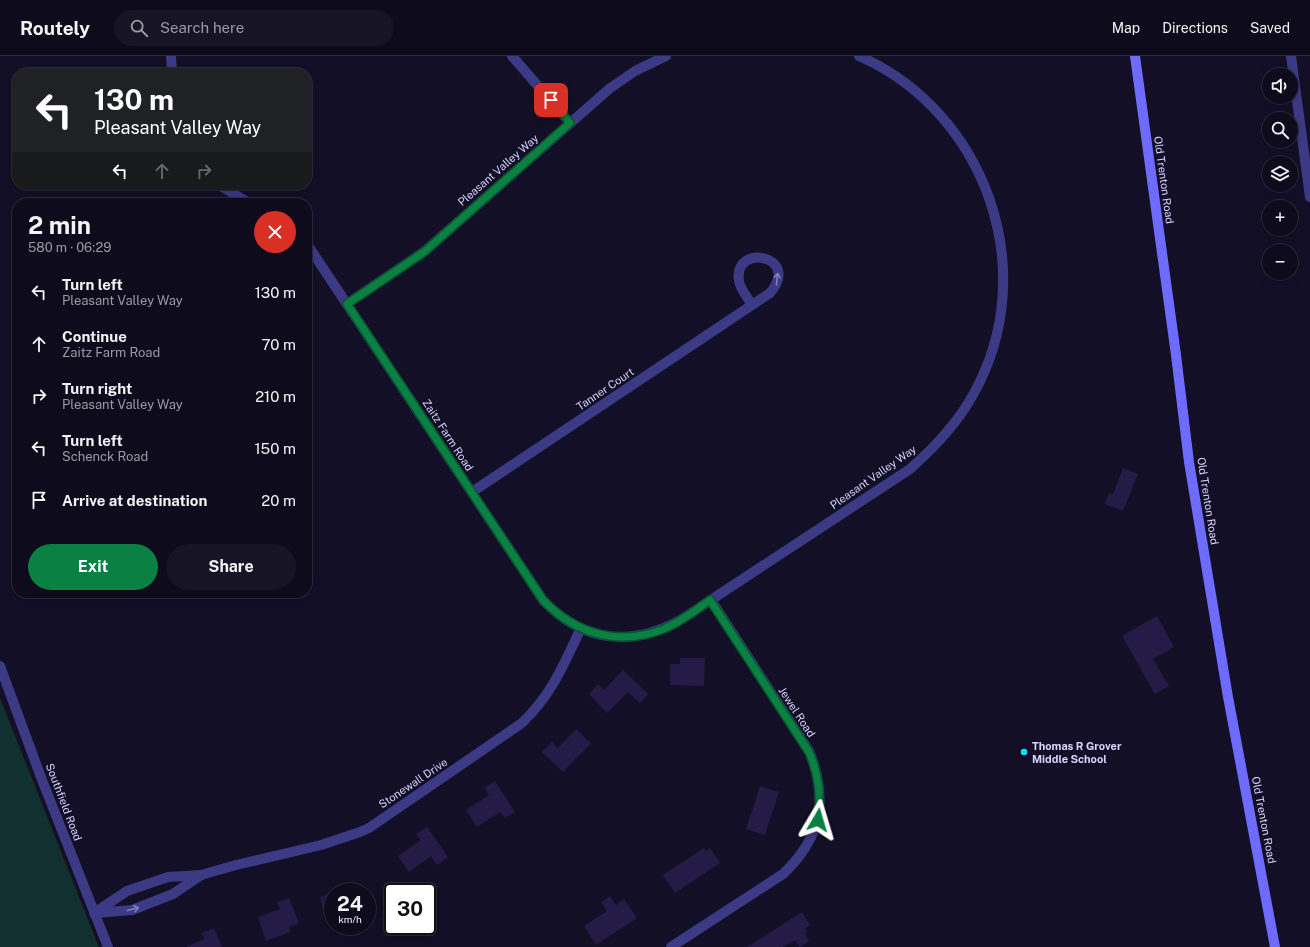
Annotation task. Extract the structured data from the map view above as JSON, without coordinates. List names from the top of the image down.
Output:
{
  "streets": {
    "main road": ["Old Trenton Road"],
    "street": [
      "Pleasant Valley Way",
      "Tanner Court",
      "Zaitz Farm Road",
      "Jewel Road",
      "Stonewall Drive",
      "Southfield Road"
    ]
  },
  "crossings": [
    ["Pleasant Valley Way", "Zaitz Farm Road"],
    ["Pleasant Valley Way", "Jewel Road"],
    ["Pleasant Valley Way", "Stonewall Drive"],
    ["Tanner Court", "Zaitz Farm Road"],
    ["Zaitz Farm Road", "Stonewall Drive"],
    ["Stonewall Drive", "Southfield Road"]
  ],
  "places": ["Thomas R Grover Middle School"],
  "page": {
    "header": "Routely",
    "search": "Search here",
    "nav": ["Map", "Directions", "Saved"],
    "map_buttons": ["+", "−"],
    "turn": ["130 m", "Pleasant Valley Way"],
    "heading": ["2 min", "580 m · 06:29"],
    "list": [
      {
        "name": "Turn left",
        "note": "Pleasant Valley Way",
        "value": "130 m"
      },
      {
        "name": "Continue",
        "note": "Zaitz Farm Road",
        "value": "70 m"
      },
      {
        "name": "Turn right",
        "note": "Pleasant Valley Way",
        "value": "210 m"
      },
      {
        "name": "Turn left",
        "note": "Schenck Road",
        "value": "150 m"
      },
      {
        "name": "Arrive at destination",
        "value": "20 m"
      }
    ],
    "buttons": ["Exit", "Share"],
    "speed": "24 km/h",
    "limit": "30"
  }
}
